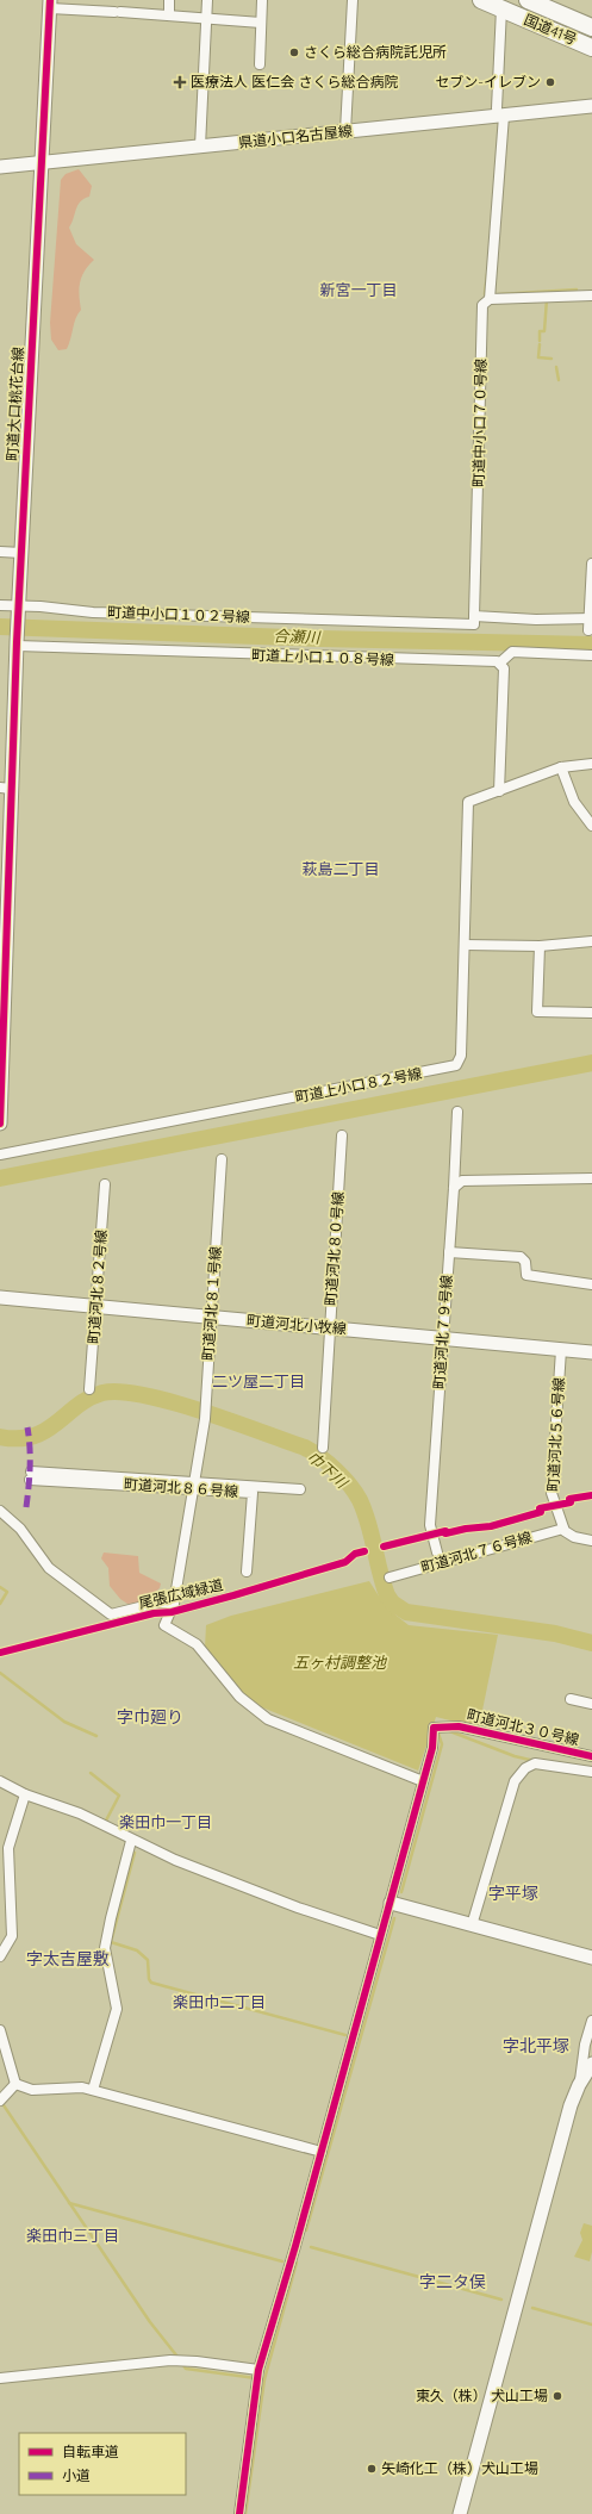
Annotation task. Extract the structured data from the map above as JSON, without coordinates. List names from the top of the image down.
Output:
{
  "streets": {
    "highway": ["国道41号"],
    "street": [
      "県道小口名古屋線",
      "町道大口桃花台線",
      "町道中小口７０号線",
      "町道中小口１０２号線",
      "町道上小口１０８号線",
      "町道上小口８２号線",
      "町道河北８０号線",
      "町道河北８２号線",
      "町道河北８１号線",
      "町道河北小牧線",
      "町道河北７９号線",
      "町道河北５６号線",
      "町道河北８６号線",
      "町道河北７６号線",
      "町道河北３０号線"
    ],
    "cycle path": ["尾張広域緑道"]
  },
  "crossings": [
    ["国道41号", "町道中小口７０号線"],
    ["県道小口名古屋線", "町道大口桃花台線"],
    ["県道小口名古屋線", "町道中小口７０号線"],
    ["町道大口桃花台線", "町道中小口１０２号線"],
    ["町道大口桃花台線", "町道上小口１０８号線"],
    ["町道中小口７０号線", "町道中小口１０２号線"],
    ["町道河北８０号線", "町道河北小牧線"],
    ["町道河北８２号線", "町道河北小牧線"],
    ["町道河北８１号線", "町道河北小牧線"],
    ["町道河北８１号線", "町道河北８６号線"],
    ["町道河北８１号線", "町道河北３０号線"],
    ["町道河北小牧線", "町道河北７９号線"],
    ["町道河北小牧線", "町道河北５６号線"],
    ["町道河北５６号線", "町道河北７６号線"]
  ],
  "districts": [
    "新宮一丁目",
    "萩島二丁目",
    "二ツ屋二丁目",
    "字巾廻り",
    "楽田巾一丁目",
    "字平塚",
    "字太吉屋敷",
    "楽田巾二丁目",
    "字北平塚",
    "楽田巾三丁目",
    "字二タ俣"
  ],
  "water": ["合瀬川", "巾下川", "五ヶ村調整池"],
  "places": {
    "other": [
      "さくら総合病院託児所",
      "セブン-イレブン",
      "東久（株） 犬山工場",
      "矢崎化工（株）犬山工場"
    ],
    "health": ["医療法人 医仁会 さくら総合病院"]
  },
  "legend": ["自転車道", "小道"]
}
